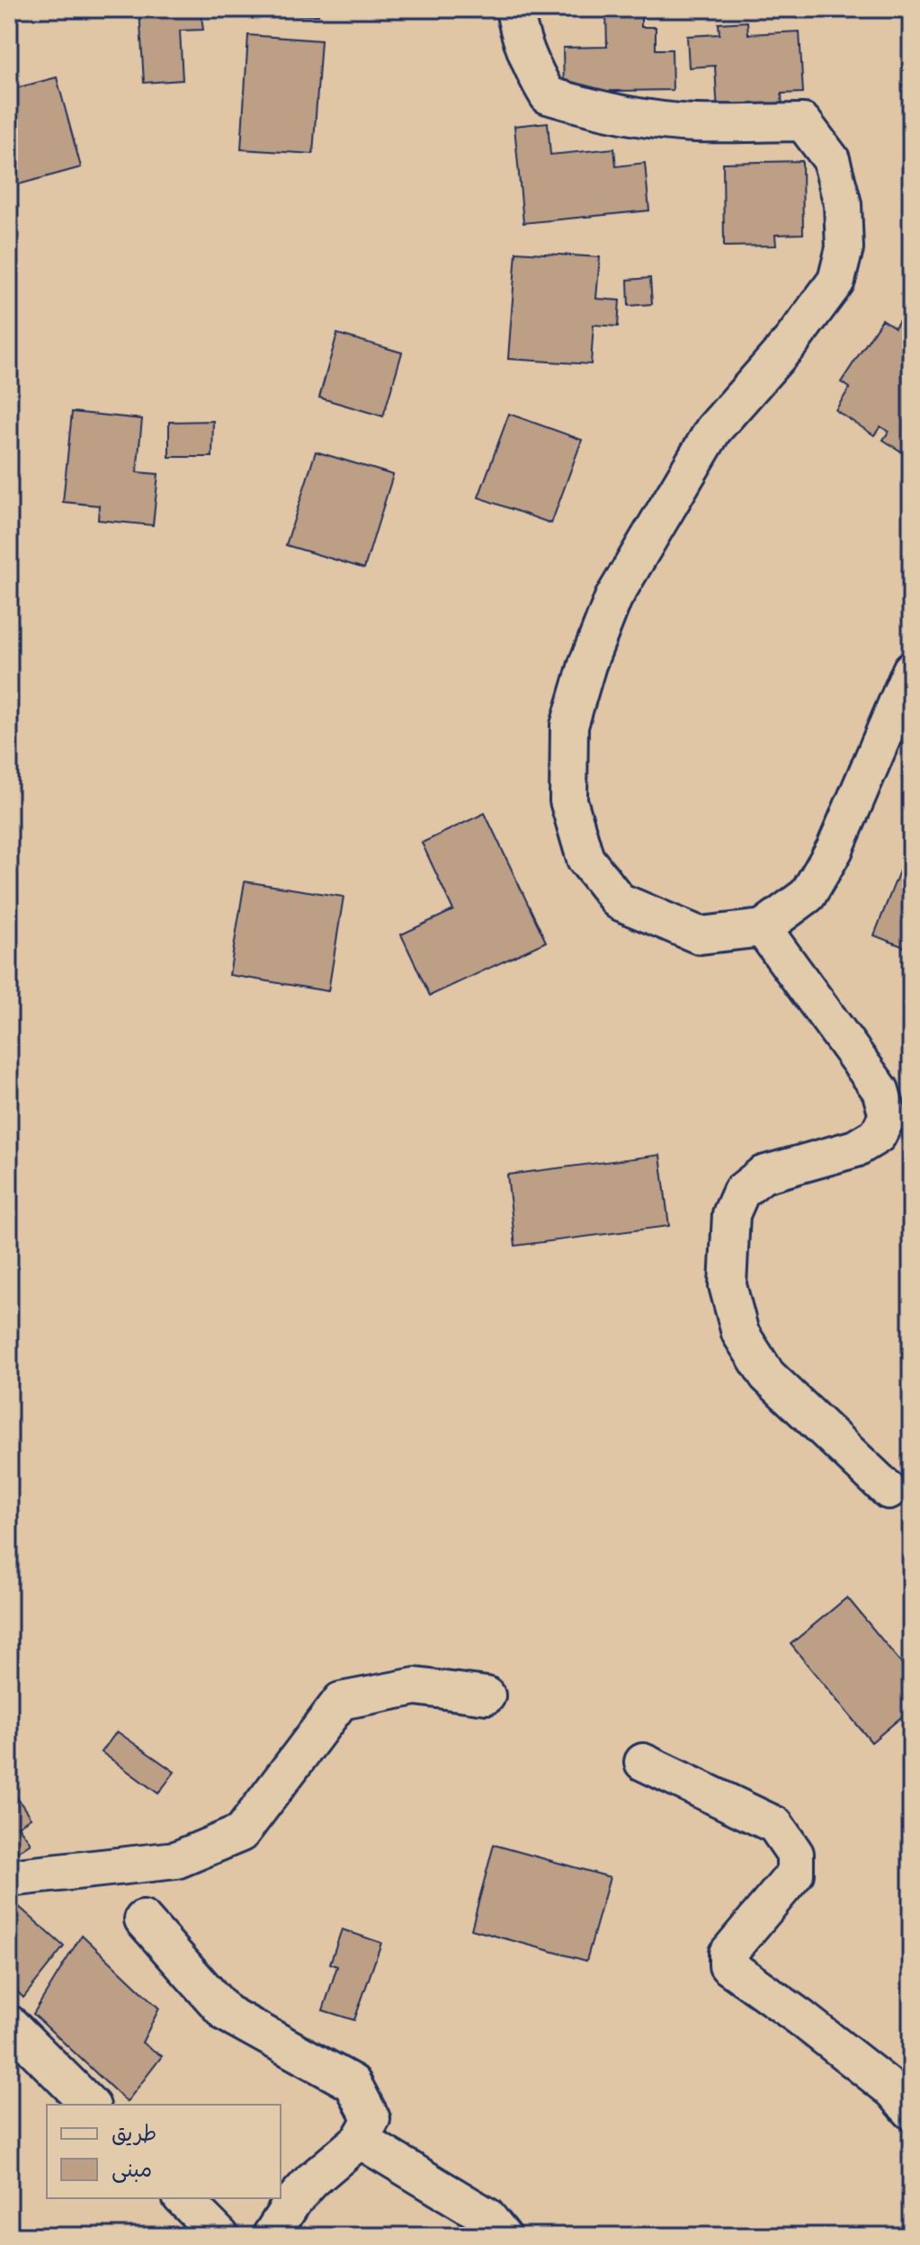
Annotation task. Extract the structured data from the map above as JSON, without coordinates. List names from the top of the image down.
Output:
{
  "legend": ["طريق", "مبنى"]
}
